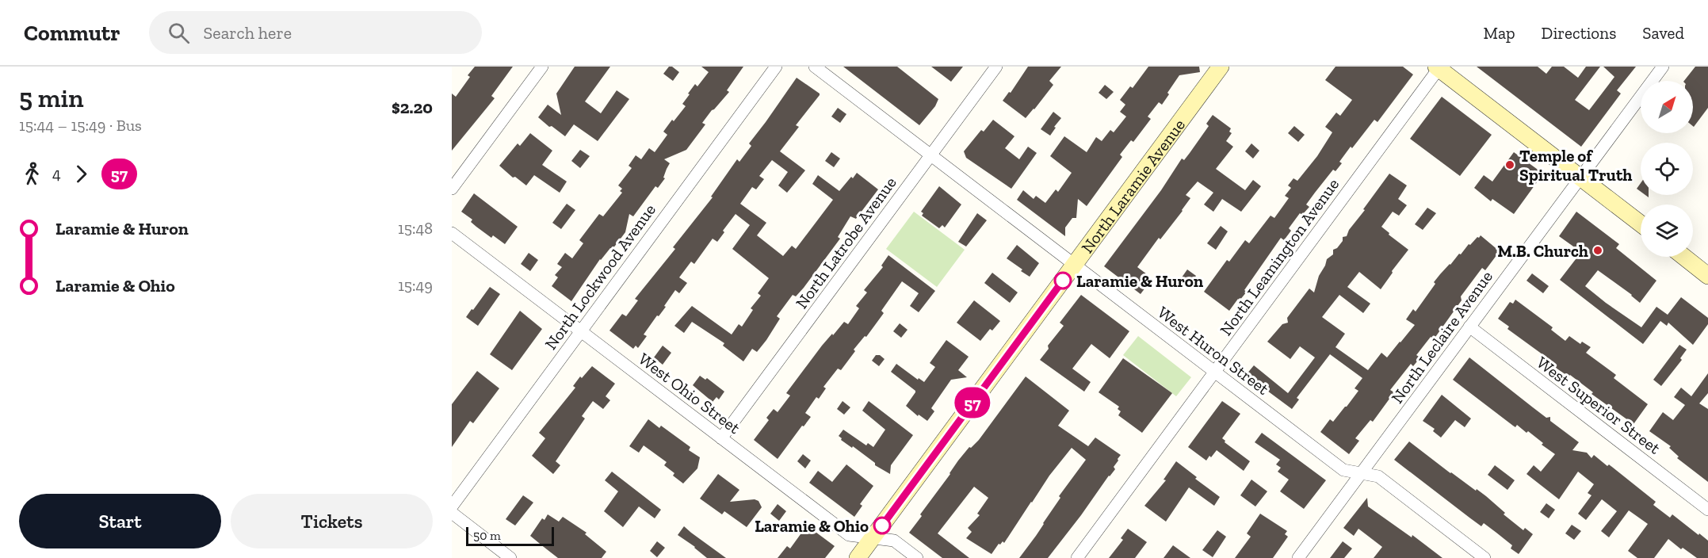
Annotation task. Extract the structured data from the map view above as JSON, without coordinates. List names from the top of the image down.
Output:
{
  "streets": {
    "street": [
      "North Laramie Avenue",
      "North Latrobe Avenue",
      "North Leamington Avenue",
      "North Lockwood Avenue",
      "North Leclaire Avenue",
      "West Huron Street",
      "West Ohio Street",
      "West Superior Street"
    ]
  },
  "crossings": [
    ["North Laramie Avenue", "West Huron Street"],
    ["North Laramie Avenue", "West Ohio Street"],
    ["North Latrobe Avenue", "West Huron Street"],
    ["North Latrobe Avenue", "West Ohio Street"],
    ["North Leamington Avenue", "West Huron Street"],
    ["North Lockwood Avenue", "West Ohio Street"],
    ["North Leclaire Avenue", "West Huron Street"],
    ["North Leclaire Avenue", "West Superior Street"]
  ],
  "places": [
    "Temple of Spiritual Truth",
    "M.B. Church",
    "Laramie & Huron",
    "Laramie & Ohio"
  ],
  "lines": ["bus line 57"],
  "scale_bar": "50 m",
  "north": "top right",
  "page": {
    "header": "Commutr",
    "search": "Search here",
    "nav": ["Map", "Directions", "Saved"],
    "heading": ["5 min", "15:44 – 15:49 · Bus", "$2.20"],
    "on_map": "57",
    "legs": ["4", "57"],
    "list": [
      {
        "name": "Laramie & Huron",
        "value": "15:48"
      },
      {
        "name": "Laramie & Ohio",
        "value": "15:49"
      }
    ],
    "buttons": ["Start", "Tickets"],
    "scale": "50 m"
  }
}
